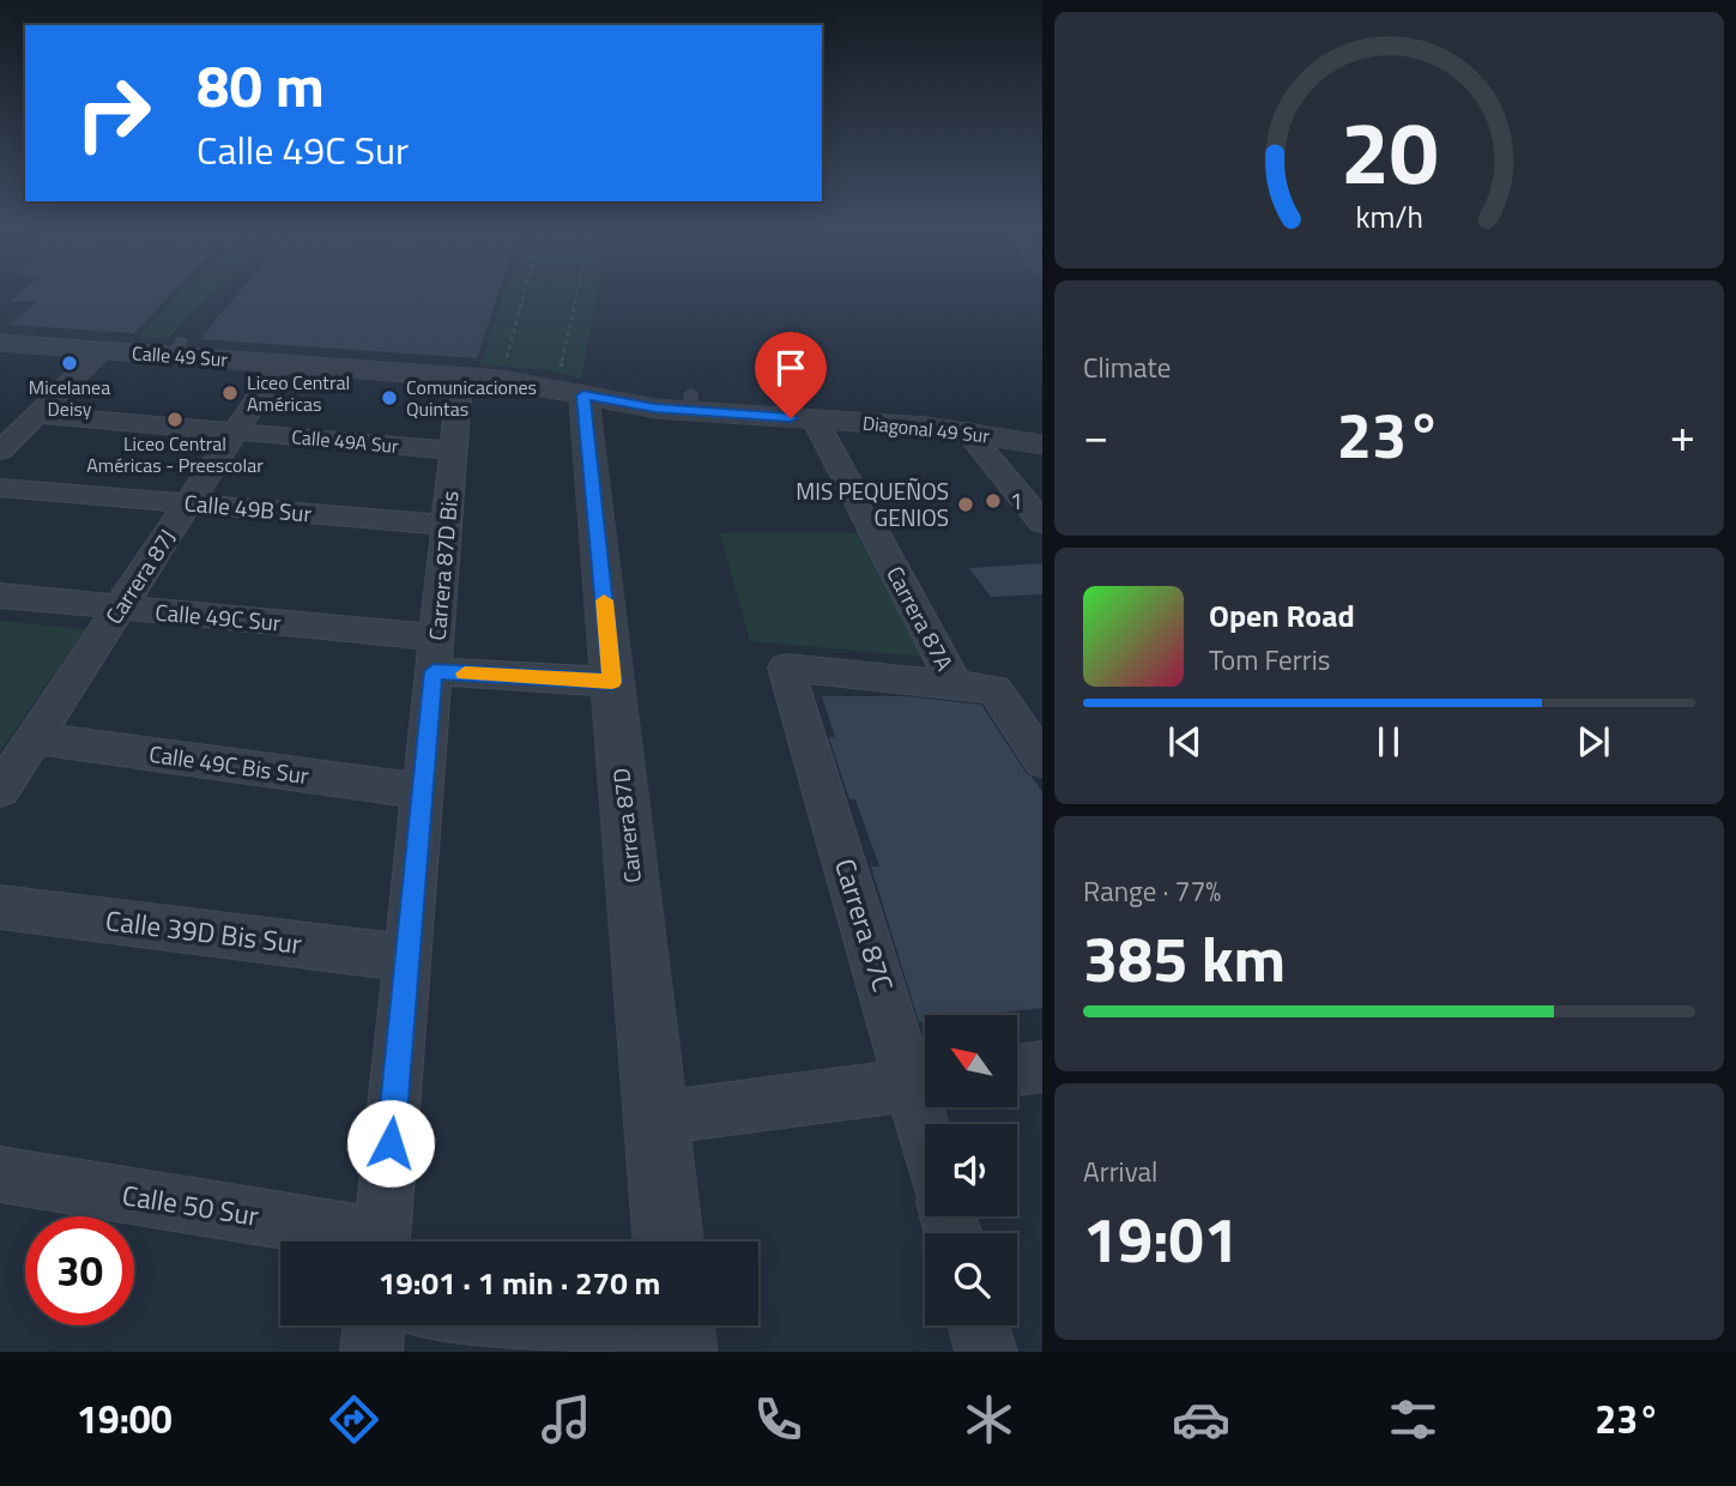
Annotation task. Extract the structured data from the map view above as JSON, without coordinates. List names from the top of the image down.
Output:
{
  "streets": {
    "street": [
      "Calle 49 Sur",
      "Diagonal 49 Sur",
      "Calle 49A Sur",
      "Calle 49B Sur",
      "Carrera 87D Bis",
      "Carrera 87J",
      "Calle 49C Sur",
      "Carrera 87A",
      "Calle 49C Bis Sur",
      "Carrera 87D",
      "Carrera 87C",
      "Calle 39D Bis Sur",
      "Calle 50 Sur"
    ]
  },
  "crossings": [
    ["Calle 49 Sur", "Diagonal 49 Sur"],
    ["Calle 49 Sur", "Carrera 87D Bis"],
    ["Calle 49 Sur", "Carrera 87J"],
    ["Diagonal 49 Sur", "Carrera 87D Bis"],
    ["Diagonal 49 Sur", "Carrera 87A"],
    ["Diagonal 49 Sur", "Carrera 87D"],
    ["Calle 49A Sur", "Carrera 87D Bis"],
    ["Calle 49A Sur", "Carrera 87J"],
    ["Calle 49B Sur", "Carrera 87D Bis"],
    ["Calle 49B Sur", "Carrera 87J"],
    ["Carrera 87D Bis", "Calle 49C Sur"],
    ["Carrera 87D Bis", "Calle 49C Bis Sur"],
    ["Carrera 87D Bis", "Calle 39D Bis Sur"],
    ["Carrera 87J", "Calle 49C Sur"],
    ["Carrera 87J", "Calle 49C Bis Sur"],
    ["Calle 49C Sur", "Carrera 87D"],
    ["Carrera 87A", "Carrera 87C"]
  ],
  "places": [
    "Micelanea Deisy",
    "Liceo Central Américas",
    "Comunicaciones Quintas",
    "Liceo Central Américas - Preescolar",
    "1",
    "MIS PEQUEÑOS GENIOS"
  ],
  "north": "top left",
  "page": {
    "turn": ["80 m", "Calle 49C Sur"],
    "tile": [
      "Climate",
      ["Range · 77%", "385 km"],
      ["Arrival", "19:01"]
    ],
    "heat": ["−", "23°", "+"],
    "song": ["Open Road", "Tom Ferris"],
    "limit": "30",
    "trip": "19:01 · 1 min · 270 m",
    "tabs": ["19:00", "23°"],
    "gauge": ["20", "km/h"]
  }
}
